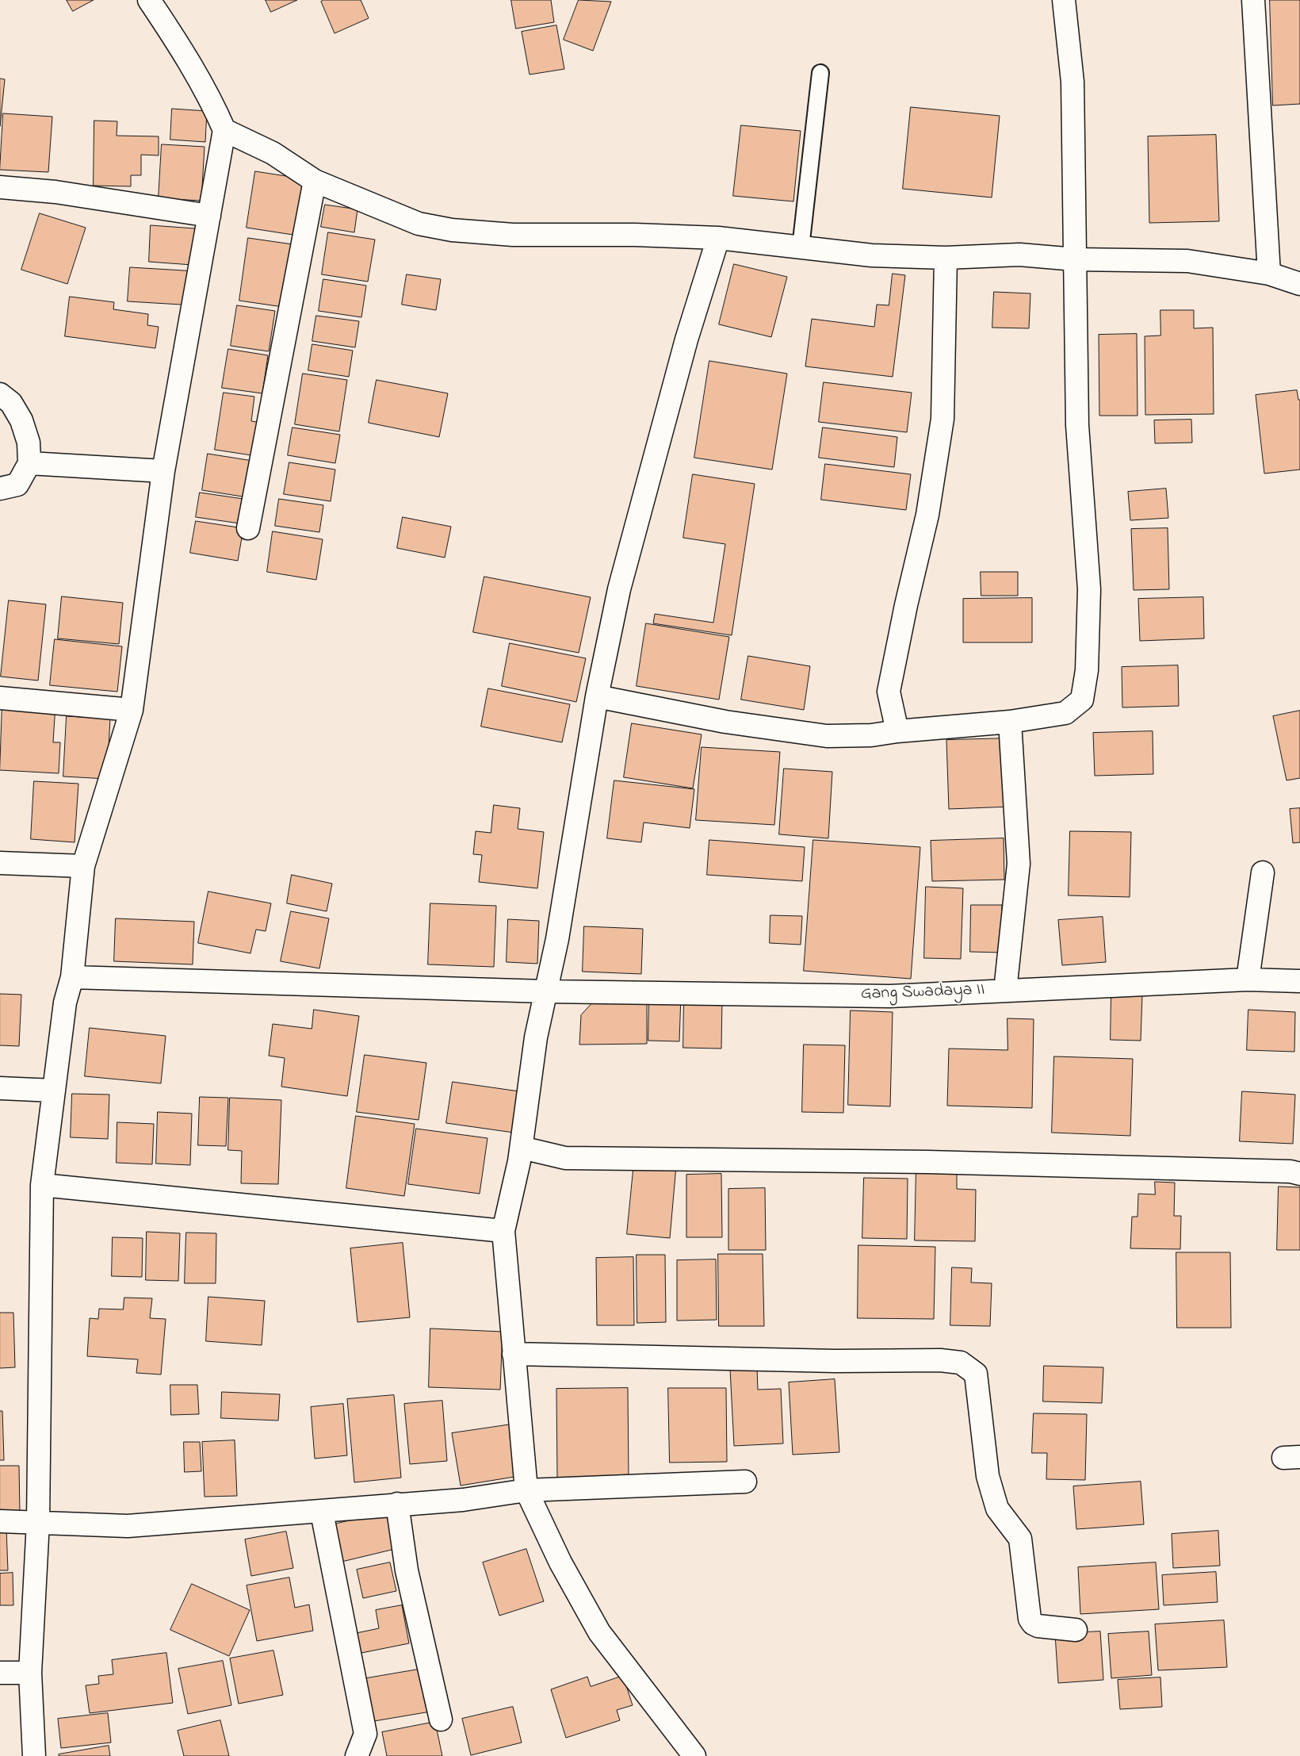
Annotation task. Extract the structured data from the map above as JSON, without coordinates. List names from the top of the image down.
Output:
{
  "streets": {
    "street": ["Gang Swadaya II"]
  }
}
